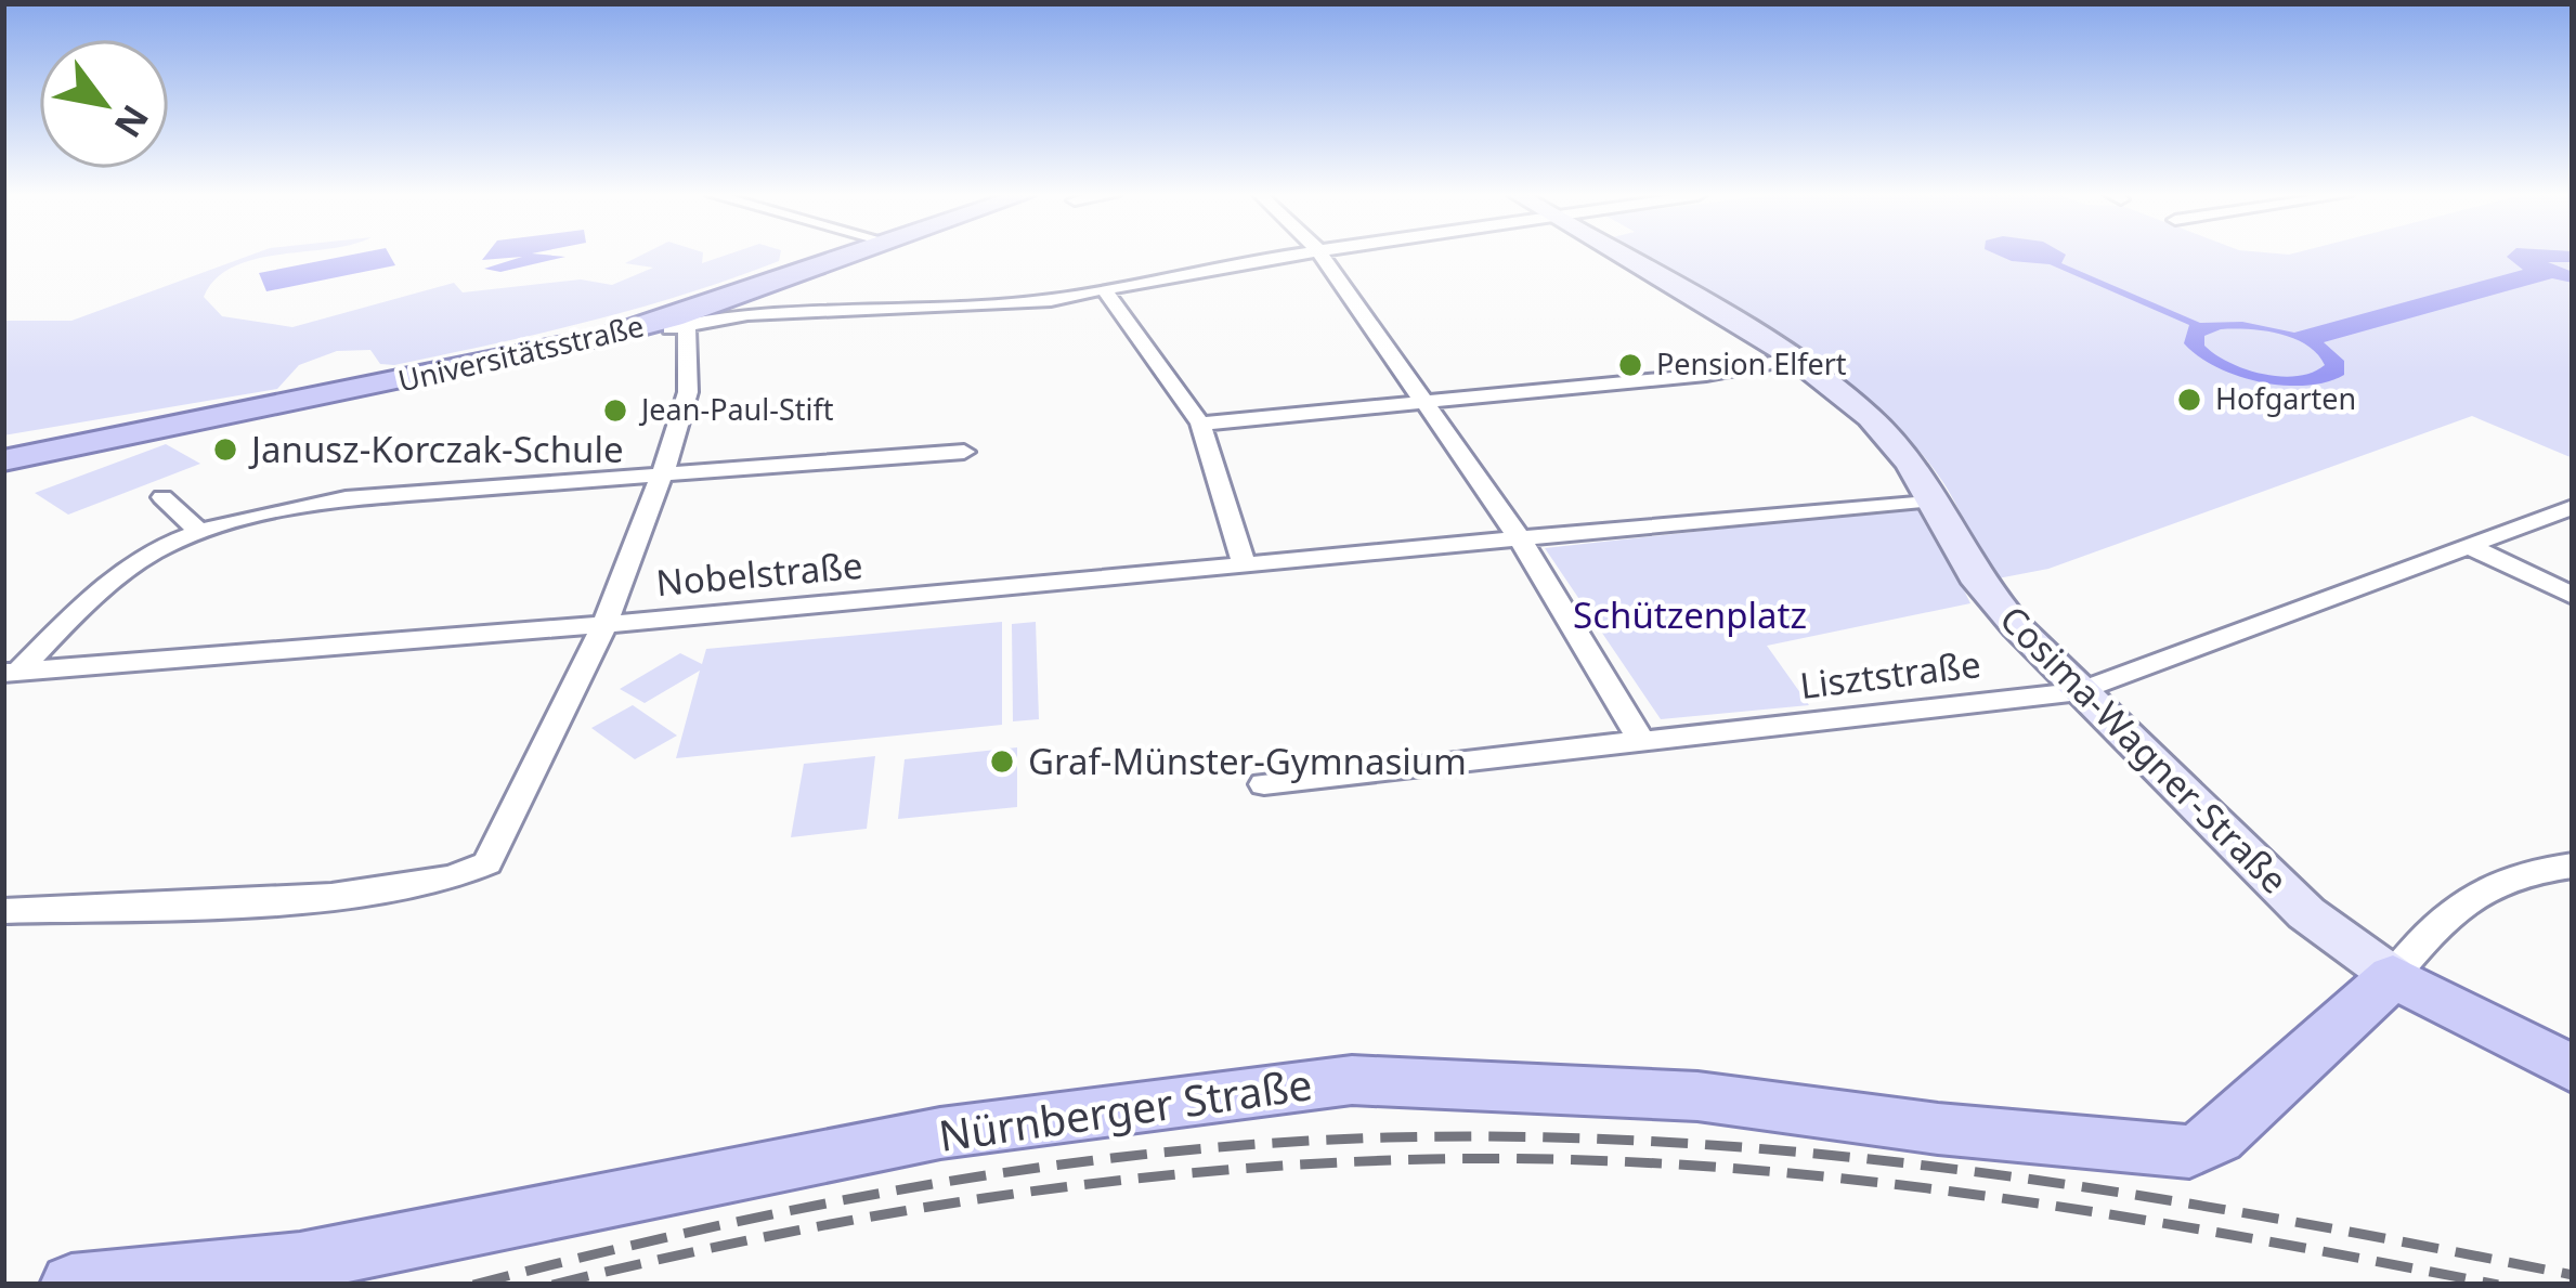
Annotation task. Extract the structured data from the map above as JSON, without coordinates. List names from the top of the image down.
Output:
{
  "streets": {
    "main road": ["Universitätsstraße", "Cosima-Wagner-Straße", "Nürnberger Straße"],
    "street": ["Nobelstraße", "Lisztstraße"]
  },
  "crossings": [
    ["Lisztstraße", "Cosima-Wagner-Straße"],
    ["Cosima-Wagner-Straße", "Nürnberger Straße"]
  ],
  "parks": ["Schützenplatz"],
  "places": [
    "Pension Elfert",
    "Hofgarten",
    "Jean-Paul-Stift",
    "Janusz-Korczak-Schule",
    "Graf-Münster-Gymnasium"
  ],
  "north": "bottom right"
}
